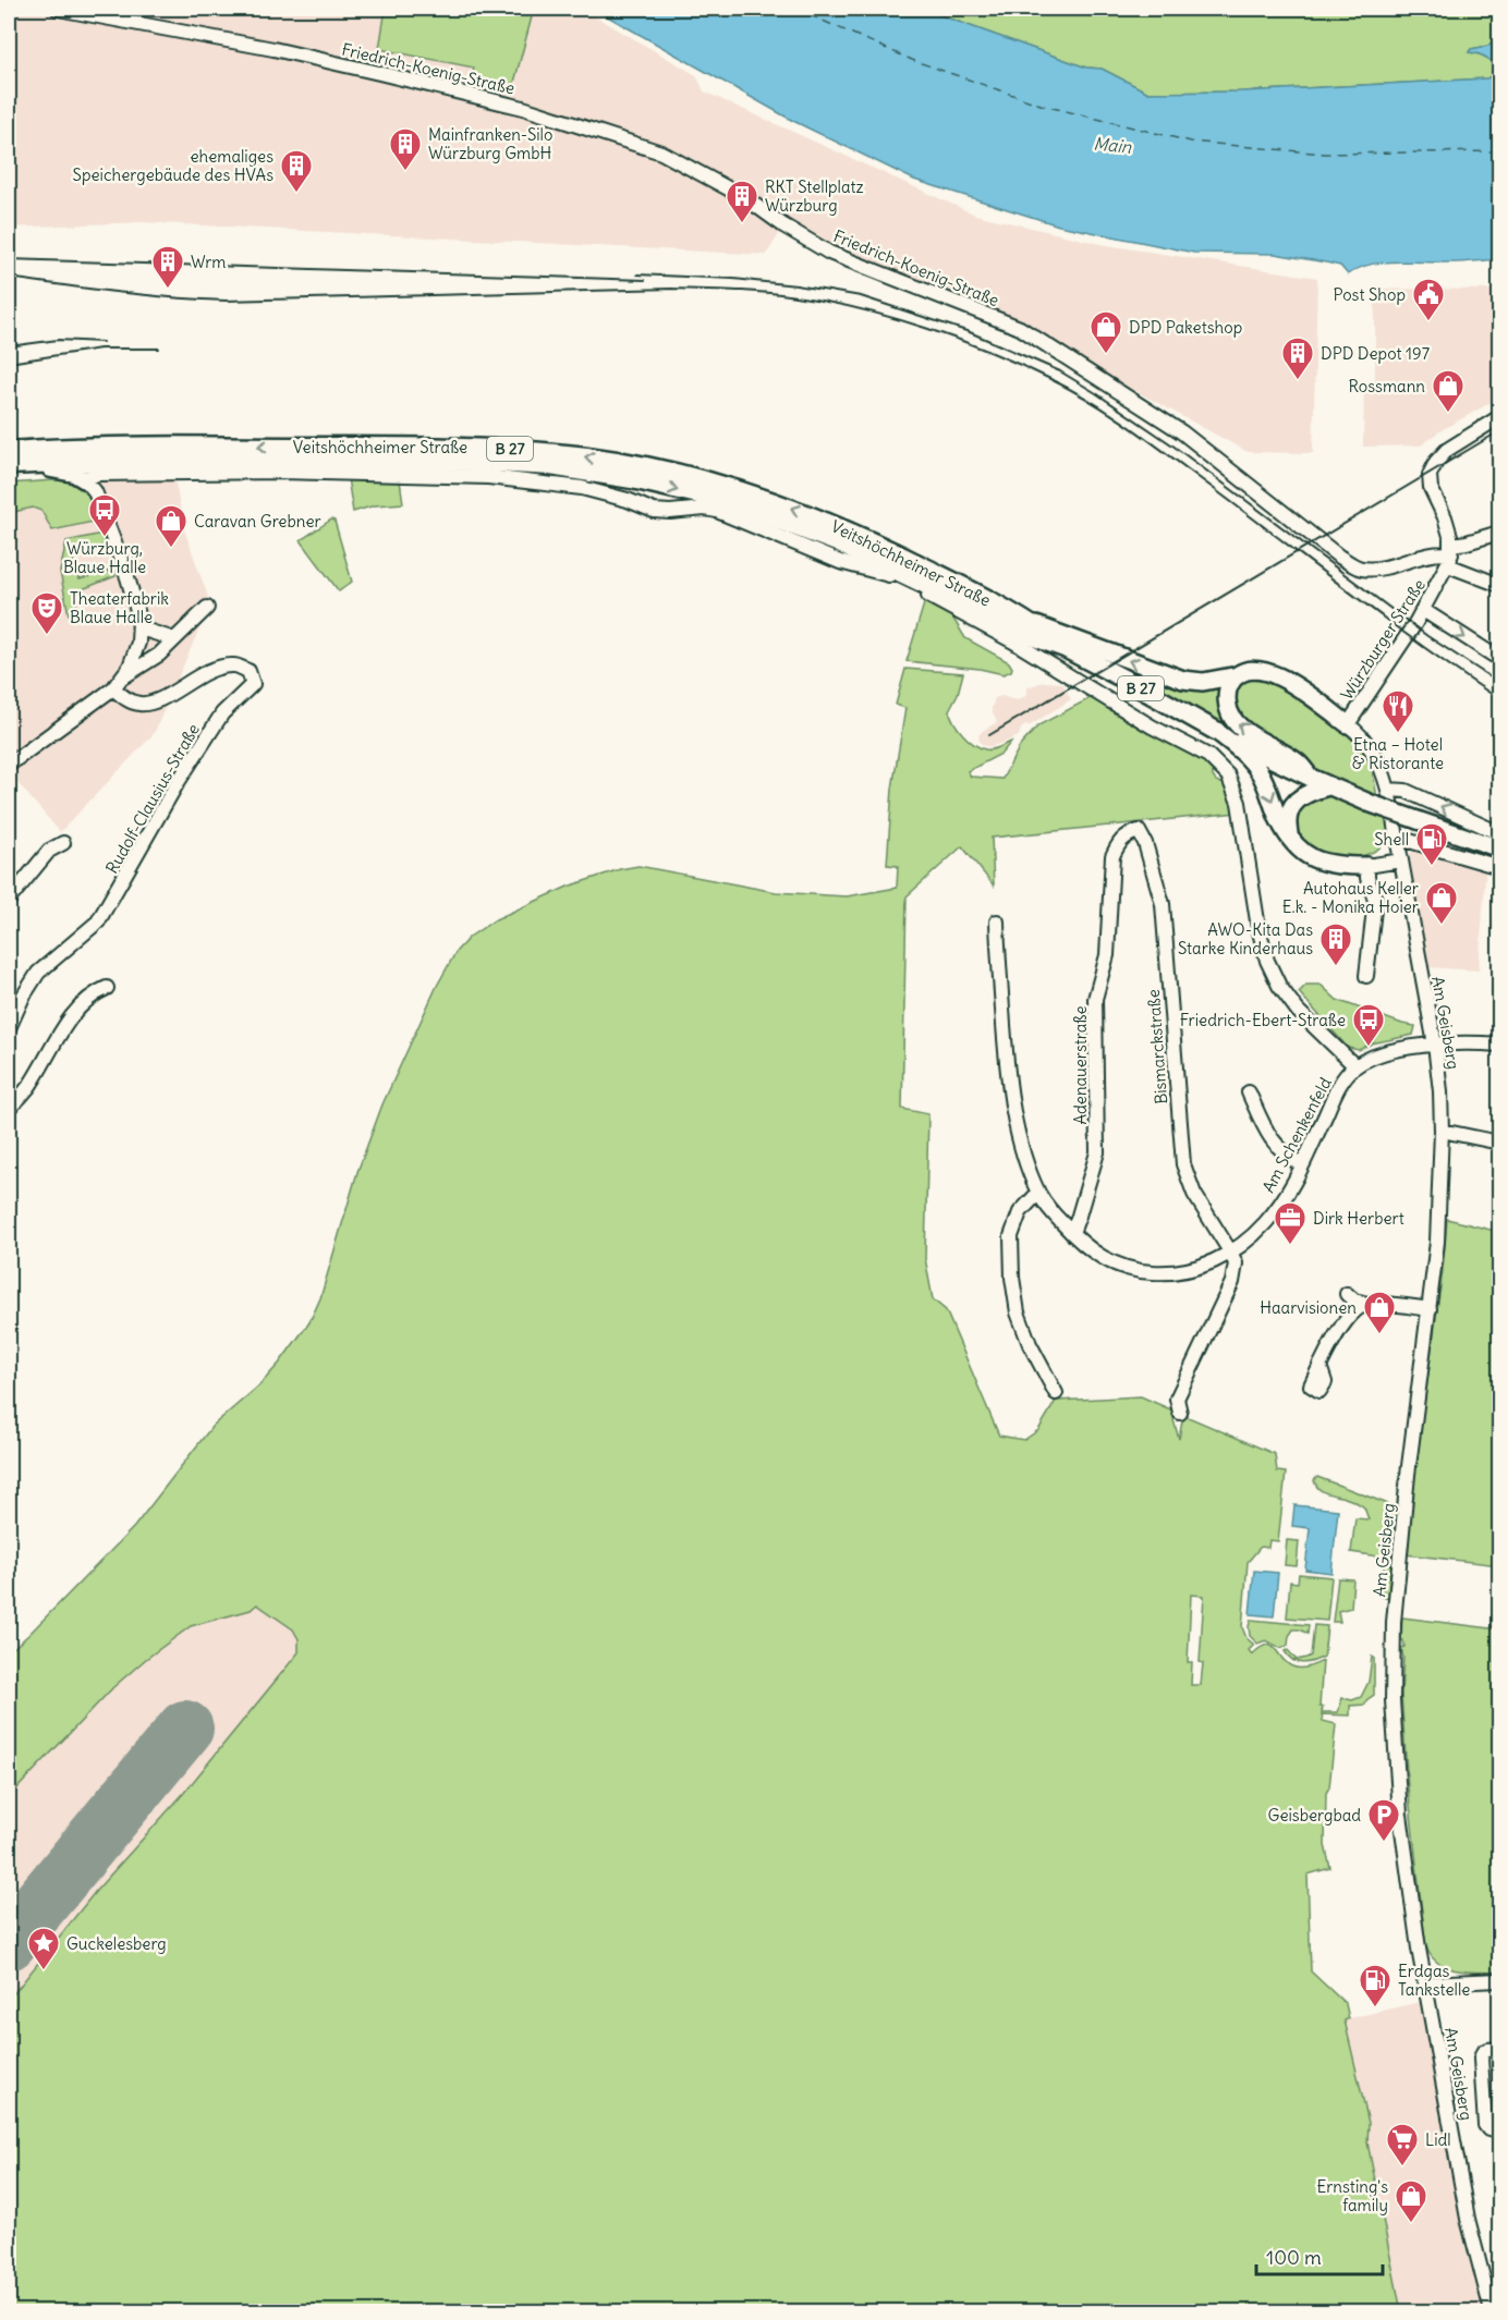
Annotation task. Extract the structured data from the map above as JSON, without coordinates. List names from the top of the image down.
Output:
{
  "streets": {
    "highway": ["Veitshöchheimer Straße", "B 27"],
    "street": [
      "Friedrich-Koenig-Straße",
      "Würzburger Straße",
      "Rudolf-Clausius-Straße",
      "Am Geisberg",
      "Bismarckstraße",
      "Adenauerstraße",
      "Am Schenkenfeld"
    ]
  },
  "crossings": [
    ["Friedrich-Koenig-Straße", "Würzburger Straße"],
    ["Veitshöchheimer Straße", "B 27"],
    ["Veitshöchheimer Straße", "Am Schenkenfeld"],
    ["Würzburger Straße", "Am Geisberg"],
    ["Am Geisberg", "Am Schenkenfeld"],
    ["Bismarckstraße", "Adenauerstraße"],
    ["Bismarckstraße", "Am Schenkenfeld"],
    ["Adenauerstraße", "Am Schenkenfeld"]
  ],
  "water": ["Main"],
  "places": {
    "building": [
      "Mainfranken-Silo Würzburg GmbH",
      "ehemaliges Speichergebäude des HVAs",
      "RKT Stellplatz Würzburg",
      "Wrm",
      "DPD Depot 197",
      "AWO-Kita Das Starke Kinderhaus"
    ],
    "public building": ["Post Shop"],
    "shop": [
      "DPD Paketshop",
      "Rossmann",
      "Caravan Grebner",
      "Autohaus Keller E.k. - Monika Hoier",
      "Haarvisionen",
      "Ernsting's family"
    ],
    "bus stop": ["Würzburg, Blaue Halle", "Friedrich-Ebert-Straße"],
    "theatre": ["Theaterfabrik Blaue Halle"],
    "restaurant": ["Etna – Hotel & Ristorante"],
    "fuel station": ["Shell", "Erdgas Tankstelle"],
    "office": ["Dirk Herbert"],
    "parking": ["Geisbergbad"],
    "place": ["Guckelesberg"],
    "supermarket": ["Lidl"]
  },
  "scale_bar": "100 m"
}
